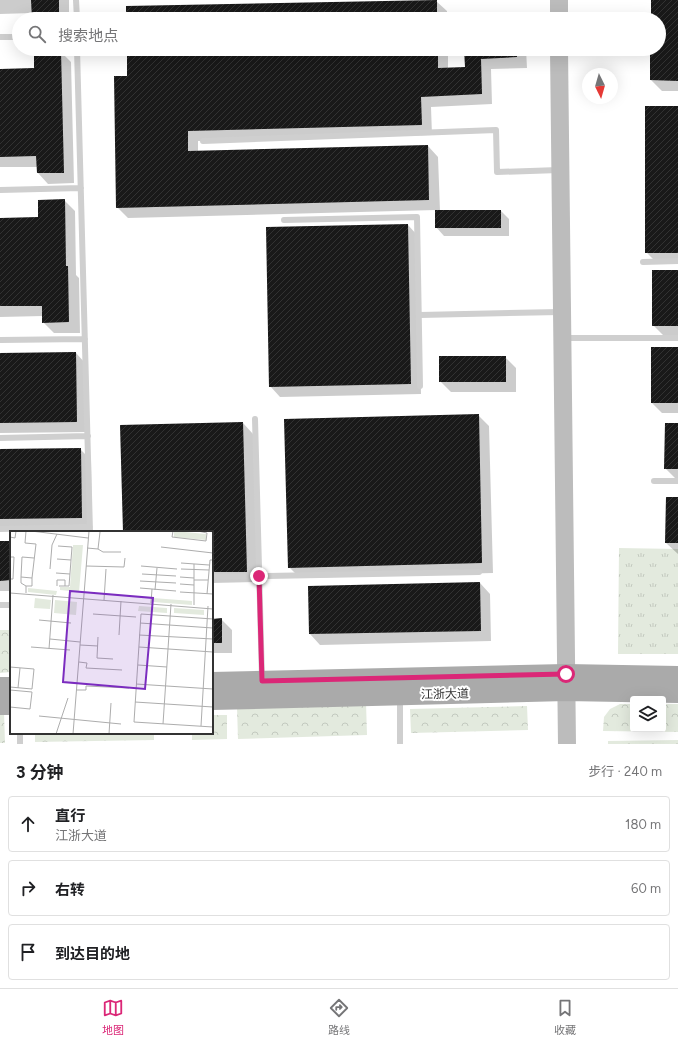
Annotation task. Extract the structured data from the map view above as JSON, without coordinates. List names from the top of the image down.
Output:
{
  "streets": {
    "main road": ["江浙大道"]
  },
  "north": "bottom",
  "page": {
    "search": "搜索地点",
    "heading": ["3 分钟", "步行 · 240 m"],
    "list": [
      ["直行", "江浙大道", "180 m"],
      ["右转", "60 m"],
      "到达目的地"
    ],
    "nav": ["地图", "路线", "收藏"]
  }
}
